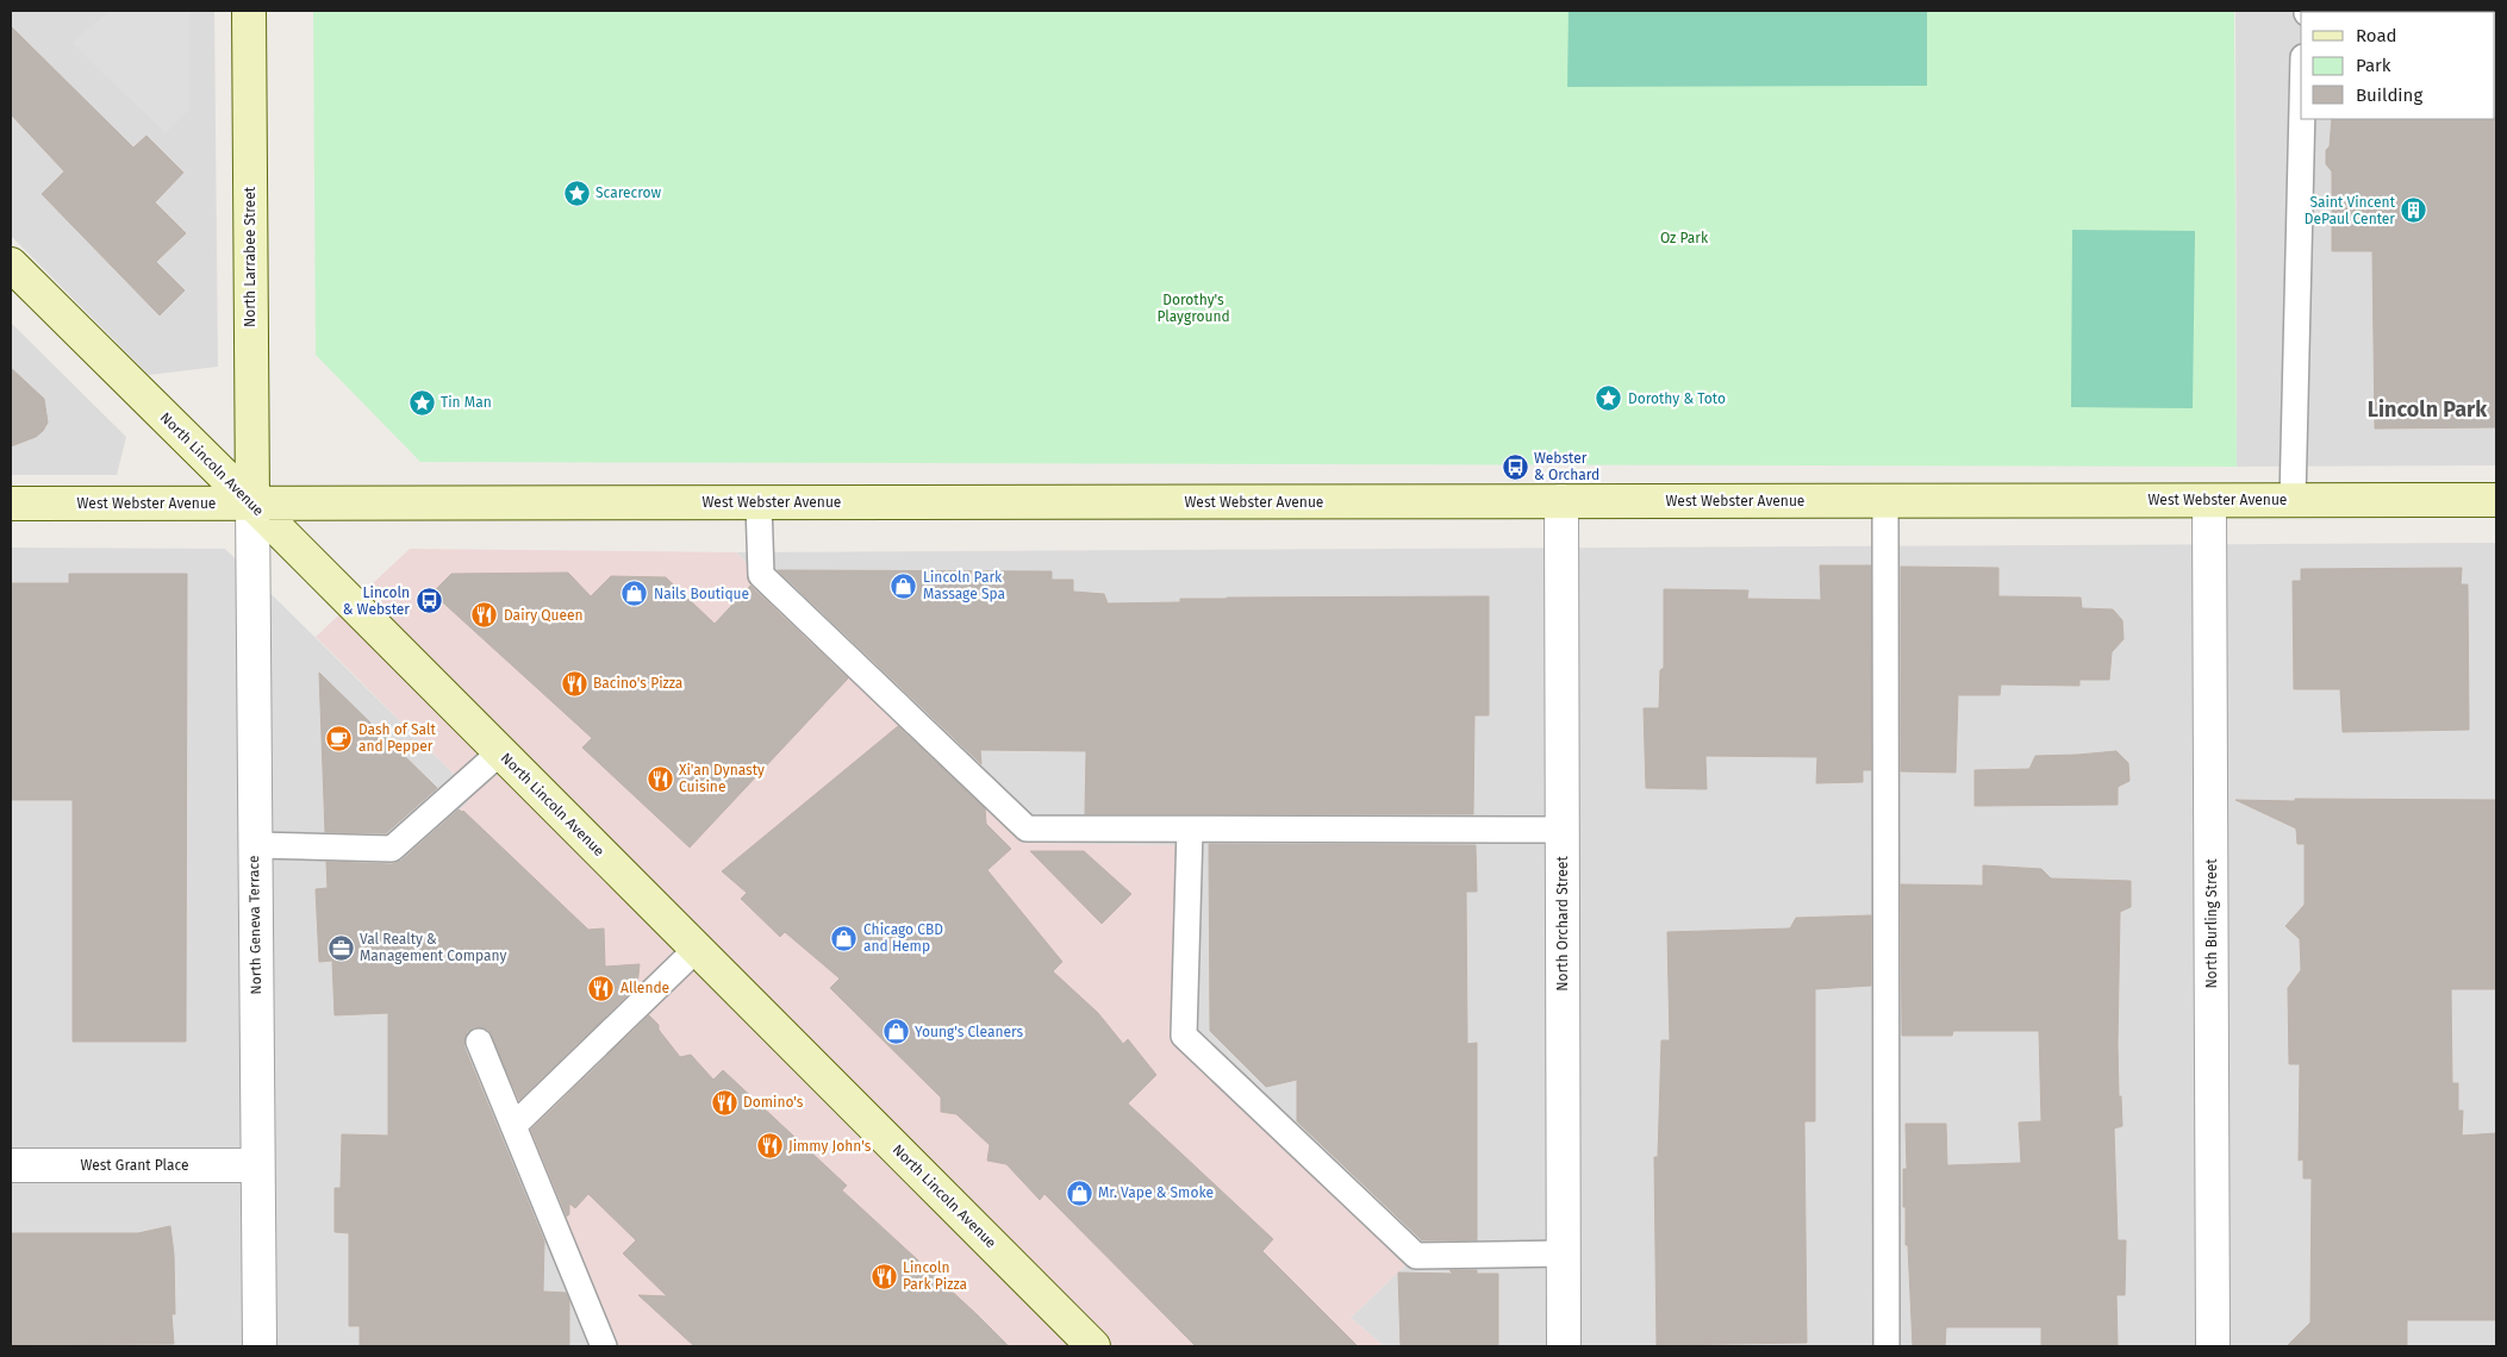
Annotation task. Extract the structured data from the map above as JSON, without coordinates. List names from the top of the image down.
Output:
{
  "streets": {
    "street": [
      "North Larrabee Street",
      "North Lincoln Avenue",
      "West Webster Avenue",
      "North Orchard Street",
      "North Burling Street",
      "North Geneva Terrace",
      "West Grant Place"
    ]
  },
  "crossings": [
    ["North Larrabee Street", "North Lincoln Avenue"],
    ["North Larrabee Street", "West Webster Avenue"],
    ["North Larrabee Street", "North Geneva Terrace"],
    ["North Lincoln Avenue", "West Webster Avenue"],
    ["North Lincoln Avenue", "North Geneva Terrace"],
    ["West Webster Avenue", "North Orchard Street"],
    ["West Webster Avenue", "North Burling Street"],
    ["West Webster Avenue", "North Geneva Terrace"],
    ["North Geneva Terrace", "West Grant Place"]
  ],
  "districts": ["Lincoln Park"],
  "parks": ["Oz Park", "Dorothy's Playground"],
  "places": {
    "place": ["Scarecrow", "Dorothy & Toto", "Tin Man"],
    "building": ["Saint Vincent DePaul Center"],
    "bus stop": ["Webster & Orchard", "Lincoln & Webster"],
    "shop": [
      "Lincoln Park Massage Spa",
      "Nails Boutique",
      "Chicago CBD and Hemp",
      "Young's Cleaners",
      "Mr. Vape & Smoke"
    ],
    "restaurant": [
      "Dairy Queen",
      "Bacino's Pizza",
      "Xi'an Dynasty Cuisine",
      "Allende",
      "Domino's",
      "Jimmy John's",
      "Lincoln Park Pizza"
    ],
    "cafe": ["Dash of Salt and Pepper"],
    "office": ["Val Realty & Management Company"]
  },
  "legend": ["Road", "Park", "Building"]
}
